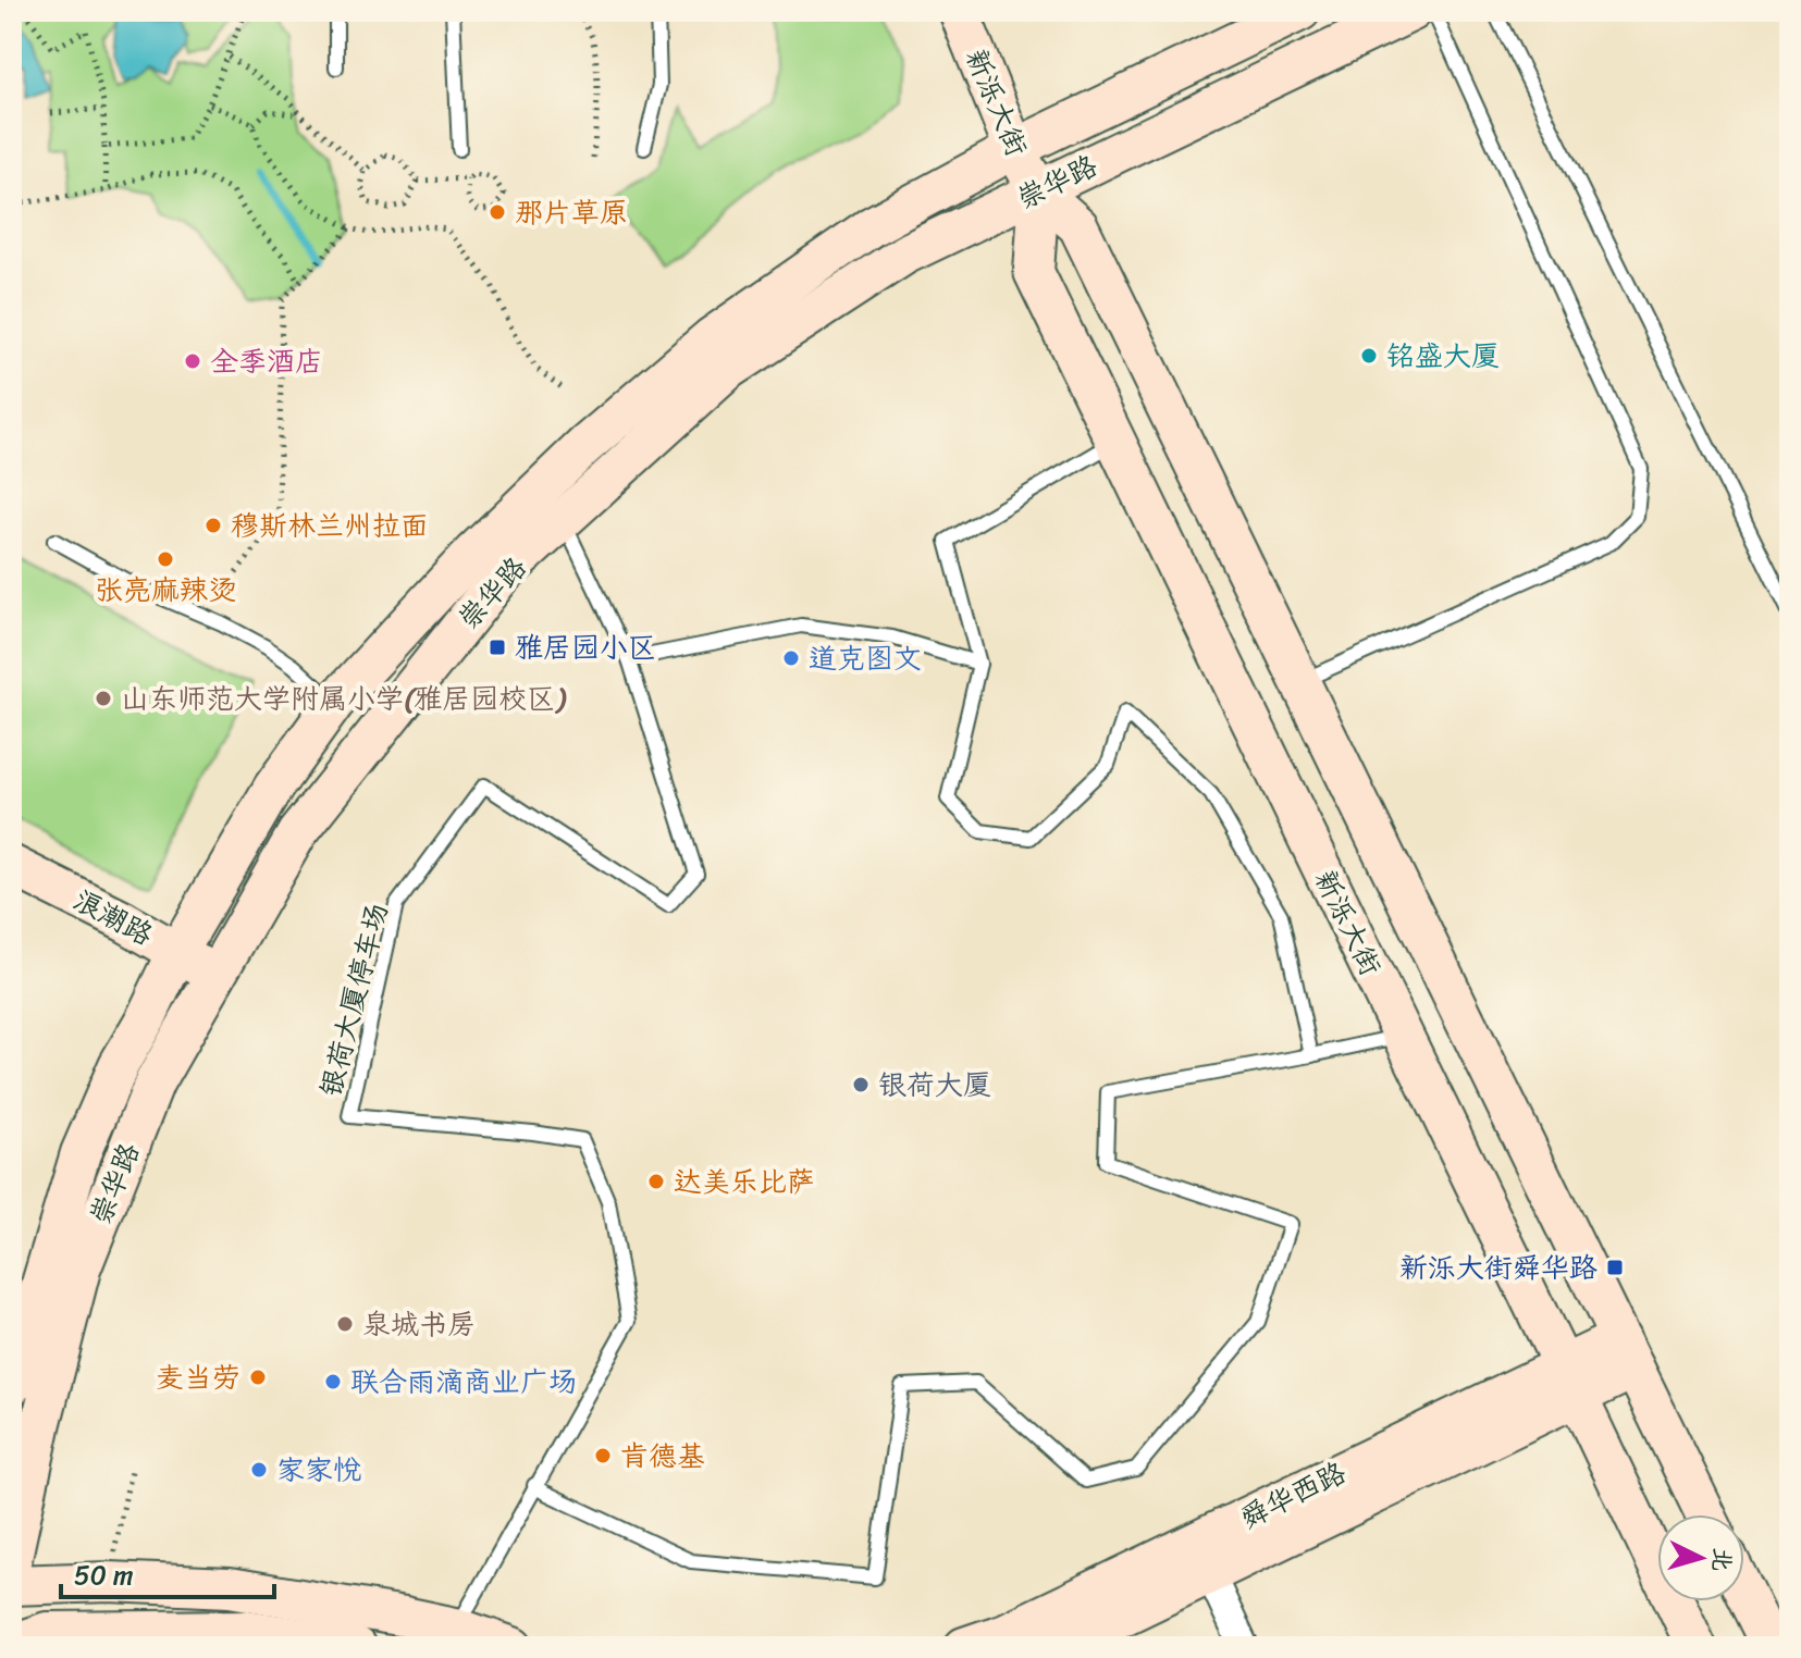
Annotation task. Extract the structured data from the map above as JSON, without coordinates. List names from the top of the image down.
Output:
{
  "streets": {
    "main road": [
      "新泺大街",
      "崇华路",
      "浪潮路",
      "舜华西路"
    ],
    "lane": ["银荷大厦停车场"]
  },
  "crossings": [
    ["新泺大街", "崇华路"],
    ["新泺大街", "舜华西路"],
    ["崇华路", "浪潮路"],
    ["崇华路", "银荷大厦停车场"]
  ],
  "places": {
    "other": [
      "那片草原",
      "铭盛大厦",
      "全季酒店",
      "穆斯林兰州拉面",
      "张亮麻辣烫",
      "道克图文",
      "山东师范大学附属小学(雅居园校区)",
      "银荷大厦",
      "达美乐比萨",
      "泉城书房",
      "麦当劳",
      "联合雨滴商业广场",
      "肯德基",
      "家家悦"
    ],
    "transit": ["雅居园小区", "新泺大街舜华路"]
  },
  "scale_bar": "50 m",
  "north": "right"
}
